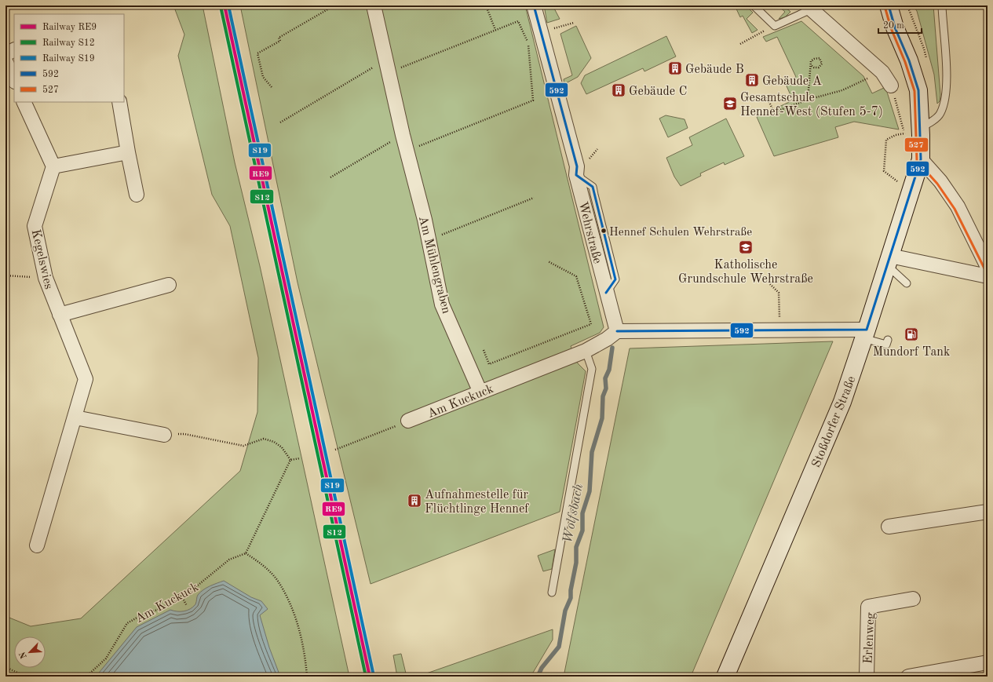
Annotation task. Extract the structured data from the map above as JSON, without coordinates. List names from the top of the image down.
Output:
{
  "streets": {
    "main road": ["Stoßdorfer Straße"],
    "street": [
      "Wehrstraße",
      "Kegelswies",
      "Am Mühlengraben",
      "Am Kuckuck",
      "Erlenweg"
    ]
  },
  "crossings": [
    ["Wehrstraße", "Am Kuckuck"],
    ["Am Mühlengraben", "Am Kuckuck"]
  ],
  "water": ["Wolfsbach"],
  "places": {
    "building": [
      "Gebäude B",
      "Gebäude A",
      "Gebäude C",
      "Aufnahmestelle für Flüchtlinge Hennef"
    ],
    "school or university": ["Gesamtschule Hennef-West (Stufen 5-7)", "Katholische Grundschule Wehrstraße"],
    "other": ["Hennef Schulen Wehrstraße"],
    "fuel station": ["Mundorf Tank"]
  },
  "lines": [
    "rail line RE9",
    "rail line S19",
    "transit line 592",
    "rail line S12",
    "transit line 527"
  ],
  "legend": [
    "Railway RE9",
    "Railway S12",
    "Railway S19",
    "592",
    "527"
  ],
  "scale_bar": "20 m",
  "north": "bottom left"
}
